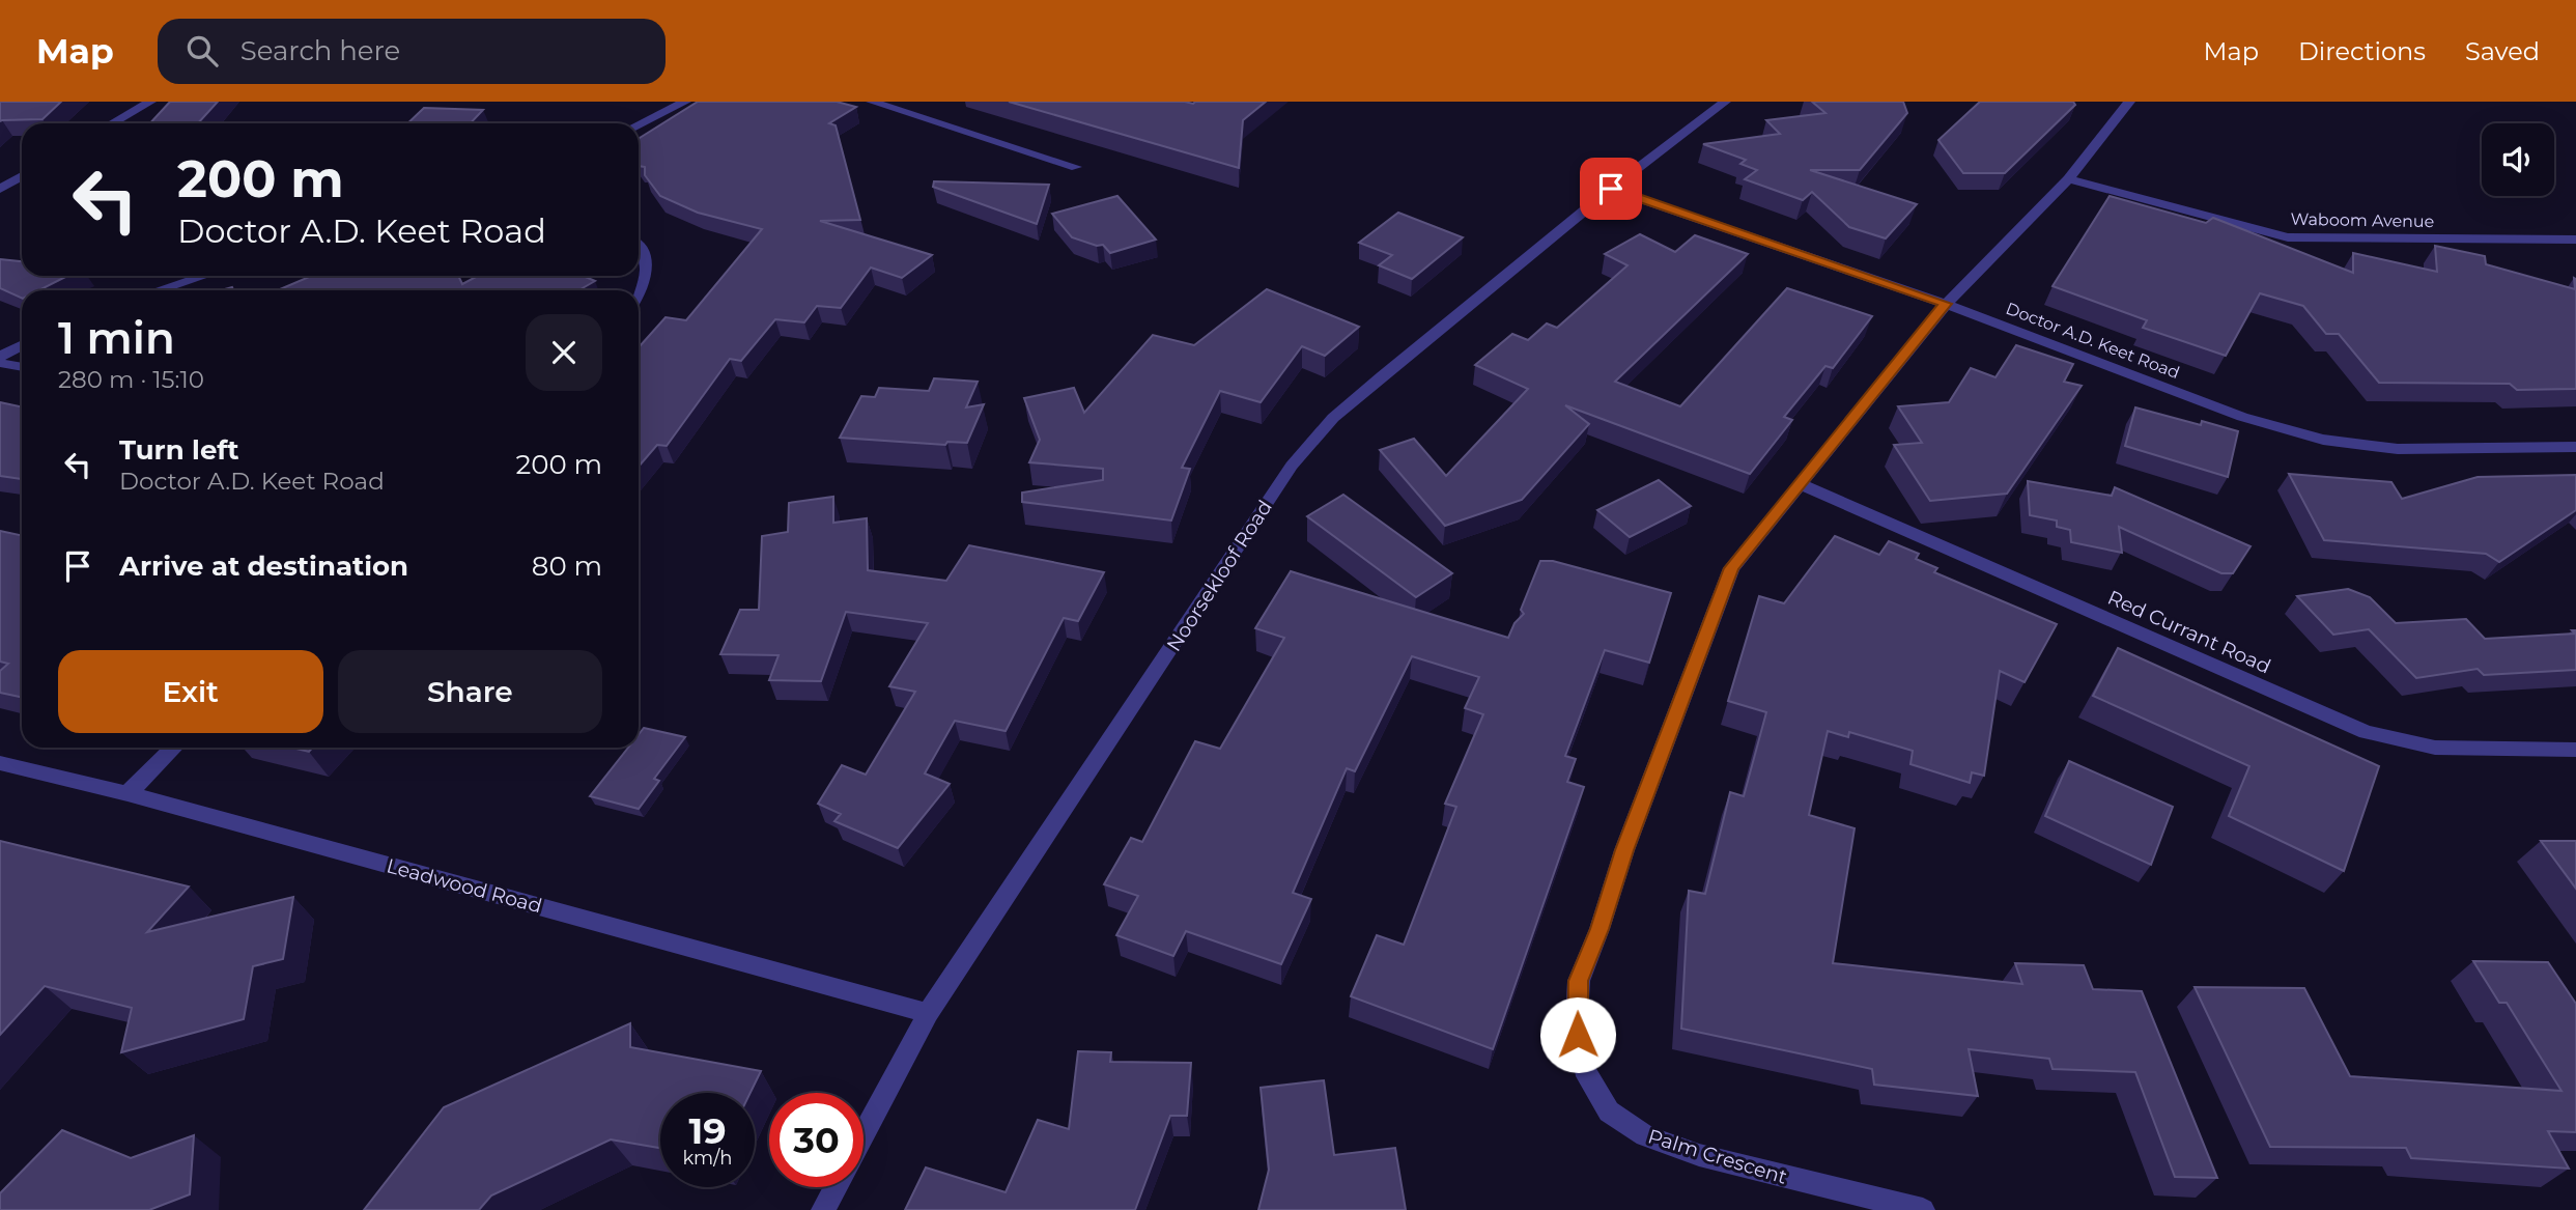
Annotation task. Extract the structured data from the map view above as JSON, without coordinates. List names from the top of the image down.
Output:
{
  "streets": {
    "street": [
      "Waboom Avenue",
      "Doctor A.D. Keet Road",
      "Noorsekloof Road",
      "Red Currant Road",
      "Leadwood Road",
      "Palm Crescent"
    ]
  },
  "crossings": [
    ["Waboom Avenue", "Palm Crescent"],
    ["Doctor A.D. Keet Road", "Noorsekloof Road"],
    ["Doctor A.D. Keet Road", "Palm Crescent"],
    ["Noorsekloof Road", "Leadwood Road"],
    ["Red Currant Road", "Palm Crescent"]
  ],
  "page": {
    "header": "Map",
    "search": "Search here",
    "nav": ["Map", "Directions", "Saved"],
    "turn": ["200 m", "Doctor A.D. Keet Road"],
    "heading": ["1 min", "280 m · 15:10"],
    "list": [
      {
        "name": "Turn left",
        "note": "Doctor A.D. Keet Road",
        "value": "200 m"
      },
      {
        "name": "Arrive at destination",
        "value": "80 m"
      }
    ],
    "buttons": ["Exit", "Share"],
    "speed": "19 km/h",
    "limit": "30"
  }
}
